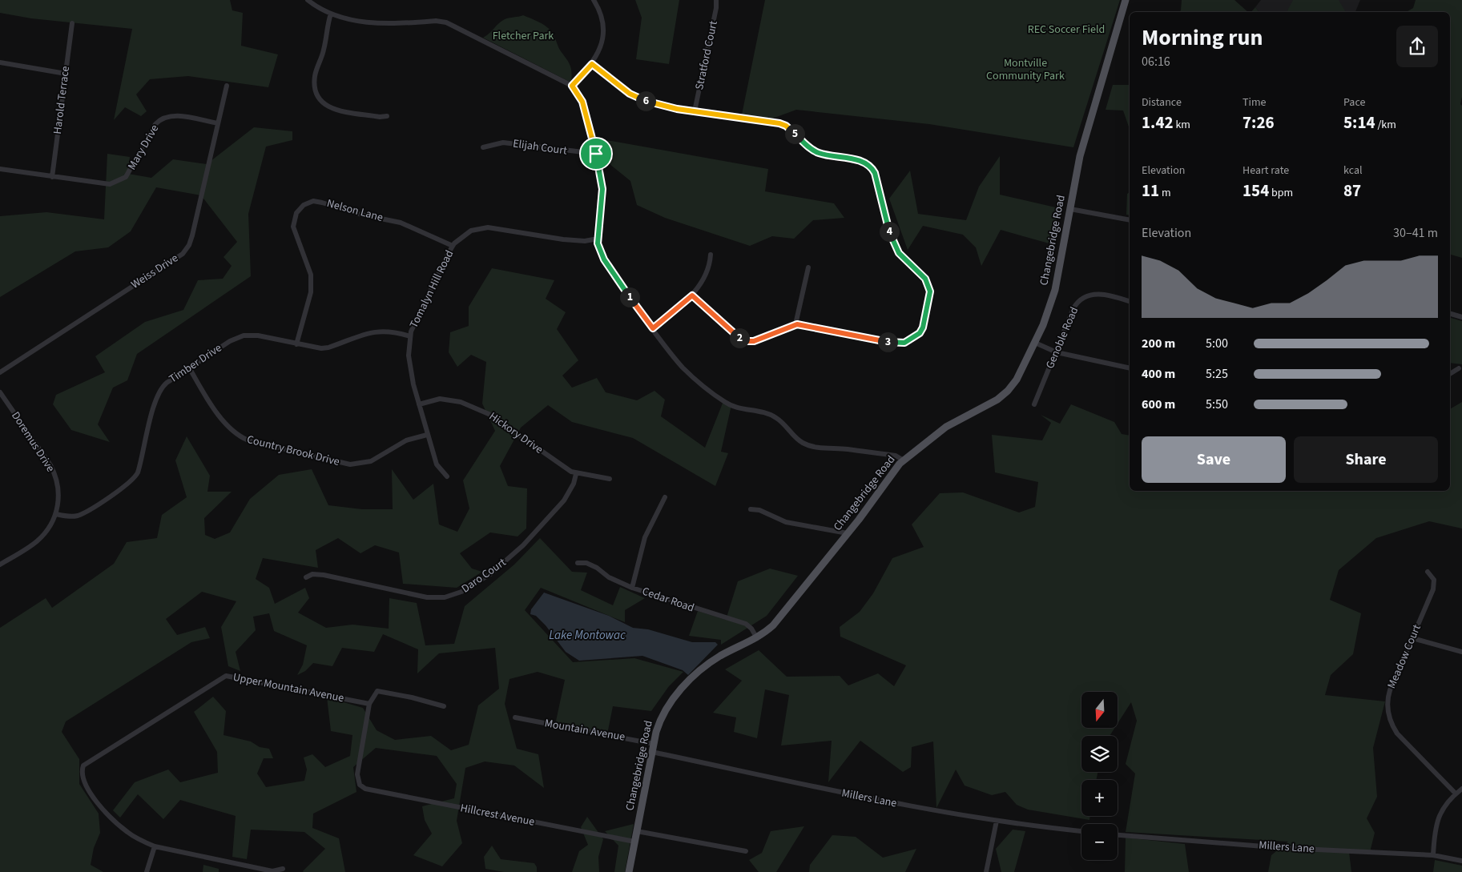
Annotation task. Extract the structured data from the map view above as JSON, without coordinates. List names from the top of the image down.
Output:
{
  "streets": {
    "main road": ["Changebridge Road"],
    "street": [
      "Stratford Court",
      "Harold Terrace",
      "Mary Drive",
      "Elijah Court",
      "Nelson Lane",
      "Weiss Drive",
      "Tomalyn Hill Road",
      "Genoble Road",
      "Timber Drive",
      "Hickory Drive",
      "Doremus Drive",
      "Country Brook Drive",
      "Daro Court",
      "Cedar Road",
      "Meadow Court",
      "Upper Mountain Avenue",
      "Mountain Avenue",
      "Millers Lane",
      "Hillcrest Avenue"
    ]
  },
  "crossings": [
    ["Harold Terrace", "Mary Drive"],
    ["Mary Drive", "Weiss Drive"],
    ["Nelson Lane", "Tomalyn Hill Road"],
    ["Nelson Lane", "Timber Drive"],
    ["Changebridge Road", "Cedar Road"],
    ["Changebridge Road", "Mountain Avenue"],
    ["Changebridge Road", "Millers Lane"],
    ["Changebridge Road", "Hillcrest Avenue"],
    ["Tomalyn Hill Road", "Timber Drive"],
    ["Tomalyn Hill Road", "Hickory Drive"],
    ["Tomalyn Hill Road", "Country Brook Drive"],
    ["Timber Drive", "Doremus Drive"],
    ["Timber Drive", "Country Brook Drive"],
    ["Hickory Drive", "Daro Court"],
    ["Upper Mountain Avenue", "Hillcrest Avenue"]
  ],
  "water": ["Lake Montowac"],
  "parks": ["REC Soccer Field", "Fletcher Park", "Montville Community Park"],
  "north": "bottom",
  "page": {
    "heading": ["Morning run", "06:16"],
    "stats": [
      ["Distance", "1.42 km"],
      ["Time", "7:26"],
      ["Pace", "5:14 /km"],
      ["Elevation", "11 m"],
      ["Heart rate", "154 bpm"],
      ["kcal", "87"]
    ],
    "pins": [
      "6",
      "5",
      "4",
      "1",
      "2",
      "3"
    ],
    "chart": ["Elevation", "30–41 m"],
    "list": [
      {
        "name": "200 m",
        "note": "5:00"
      },
      {
        "name": "400 m",
        "note": "5:25"
      },
      {
        "name": "600 m",
        "note": "5:50"
      }
    ],
    "buttons": ["Save", "Share"],
    "map_buttons": ["+", "−"]
  }
}
